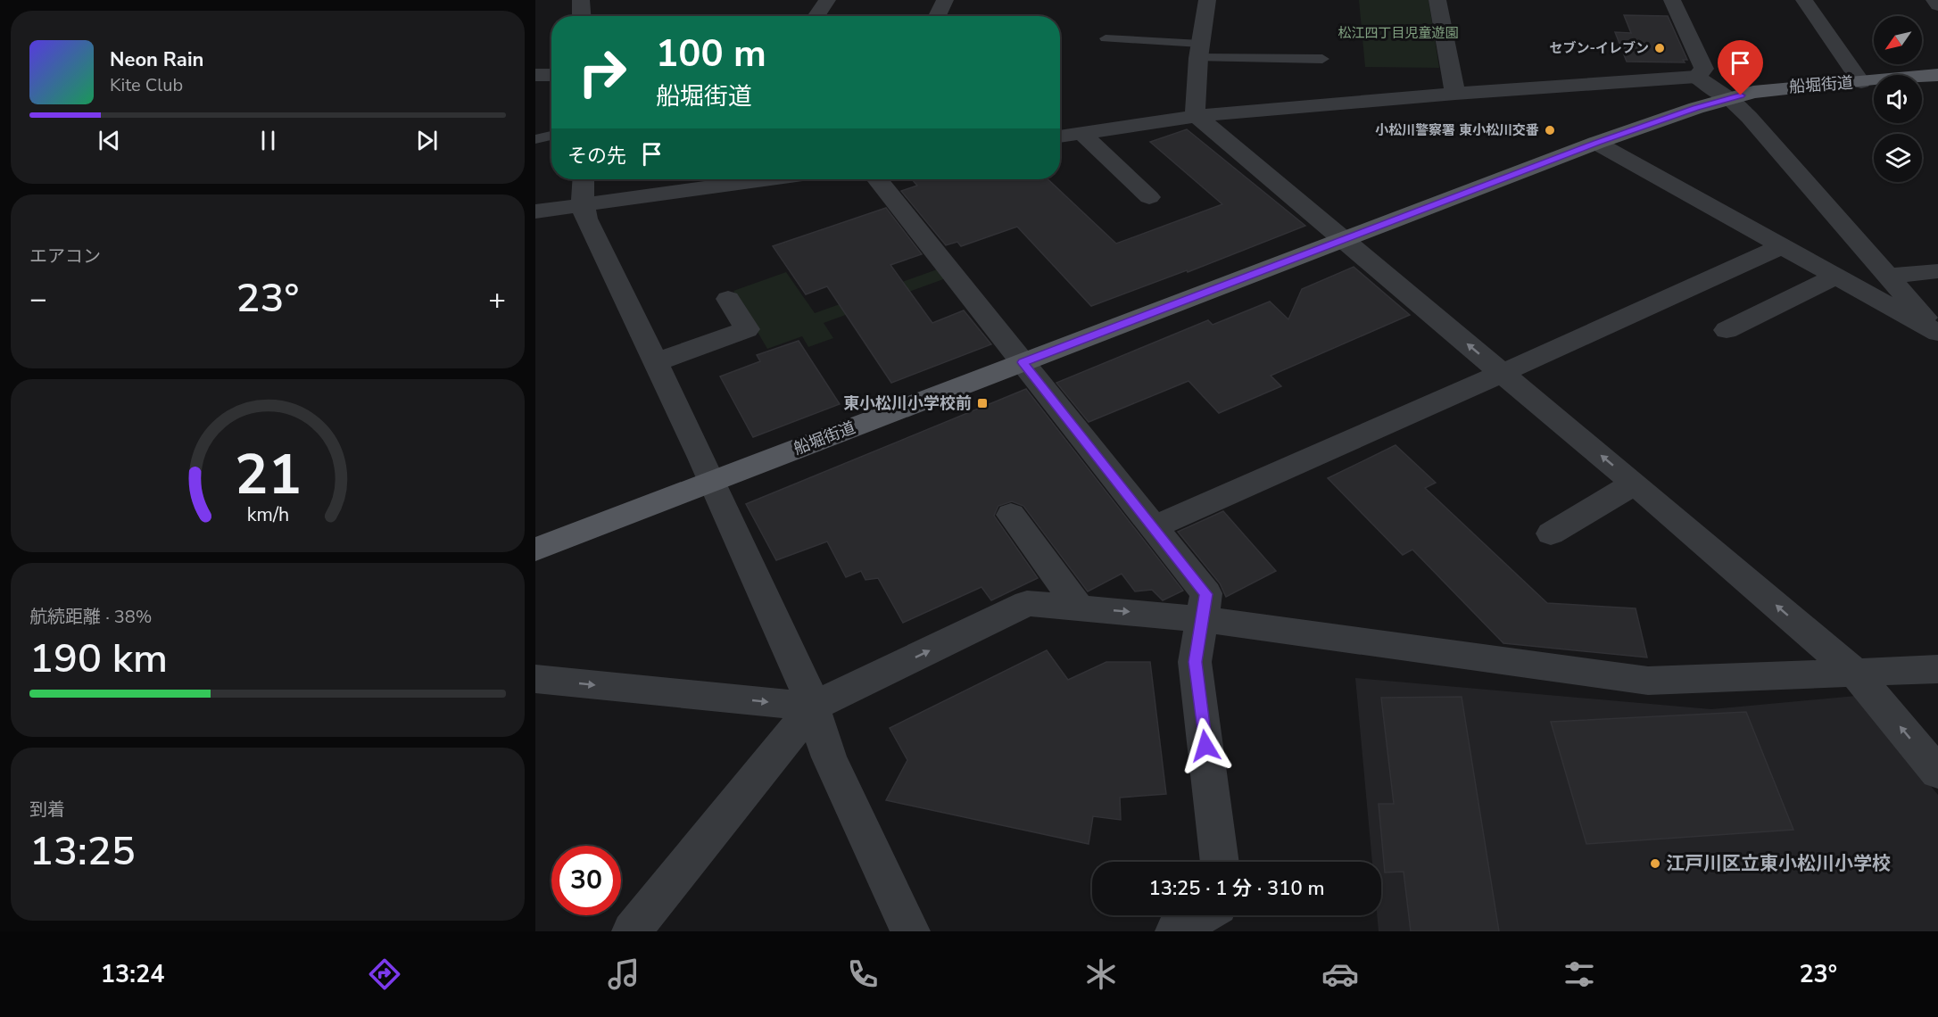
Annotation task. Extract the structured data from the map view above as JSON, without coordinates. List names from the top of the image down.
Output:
{
  "streets": {
    "main road": ["船堀街道"]
  },
  "parks": ["松江四丁目児童遊園"],
  "places": {
    "other": ["セブン-イレブン", "小松川警察署 東小松川交番", "江戸川区立東小松川小学校"],
    "transit": ["東小松川小学校前"]
  },
  "north": "bottom left",
  "page": {
    "turn": ["100 m", "船堀街道"],
    "song": ["Neon Rain", "Kite Club"],
    "then": "その先",
    "tile": [
      "エアコン",
      ["航続距離 · 38%", "190 km"],
      ["到着", "13:25"]
    ],
    "heat": ["−", "23°", "+"],
    "limit": "30",
    "trip": "13:25 · 1 分 · 310 m",
    "tabs": ["13:24", "23°"],
    "gauge": ["21", "km/h"]
  }
}
